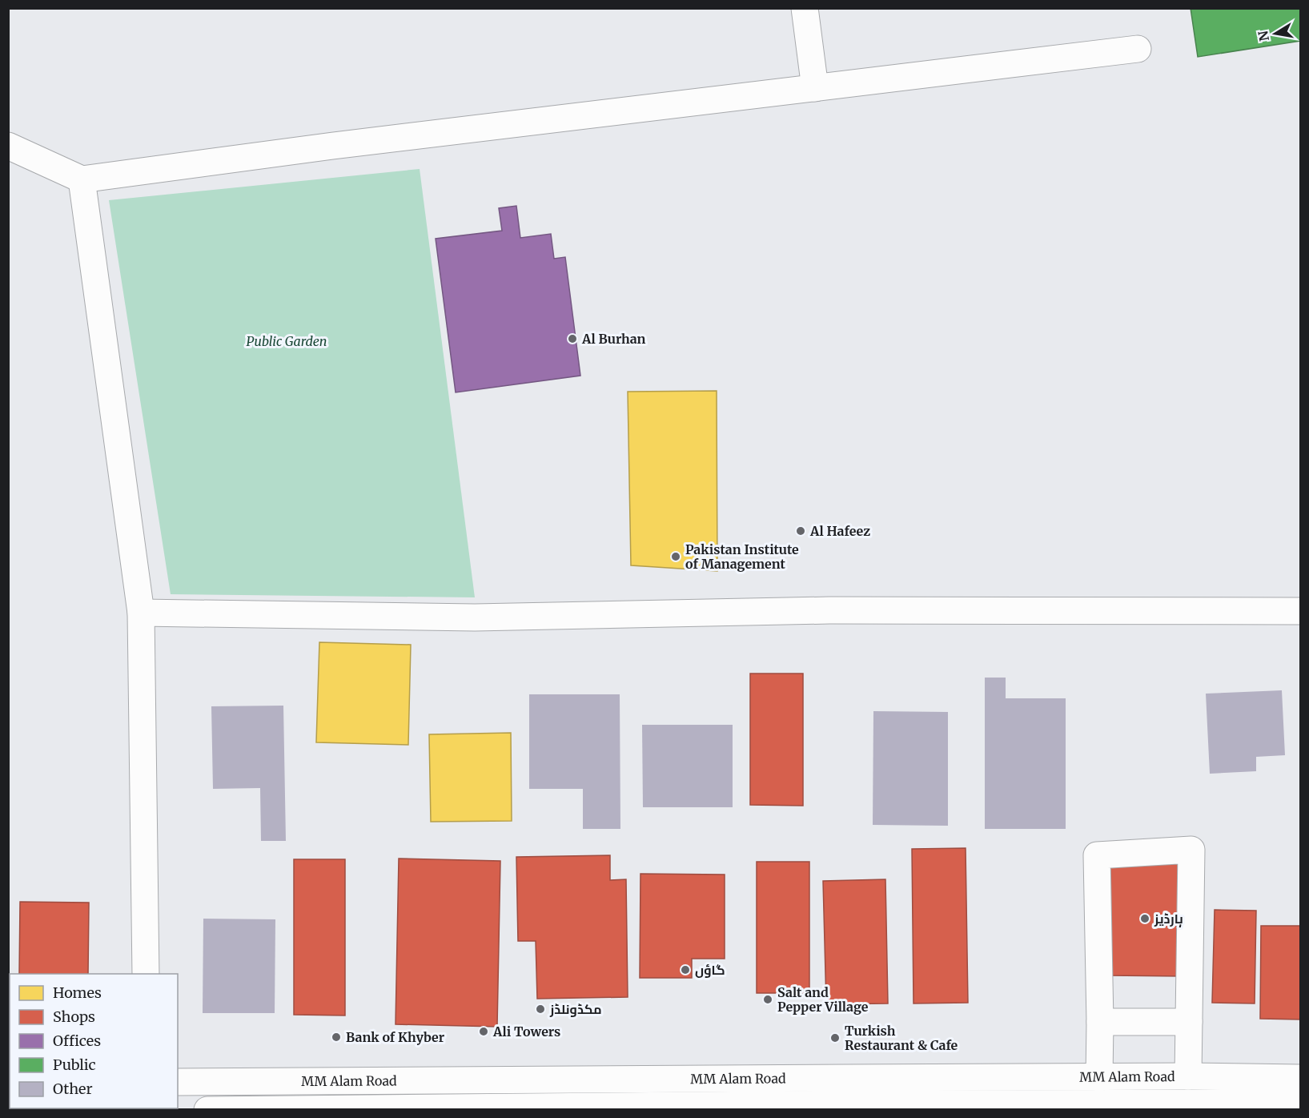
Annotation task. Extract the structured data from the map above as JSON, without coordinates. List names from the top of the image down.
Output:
{
  "streets": {
    "street": ["MM Alam Road"]
  },
  "parks": ["Public Garden"],
  "places": [
    "Al Burhan",
    "Al Hafeez",
    "Pakistan Institute of Management",
    "ہارڈیز",
    "گاؤں",
    "Salt and Pepper Village",
    "مکڈونلڈز",
    "Ali Towers",
    "Bank of Khyber",
    "Turkish Restaurant & Cafe"
  ],
  "legend": [
    "Homes",
    "Shops",
    "Offices",
    "Public",
    "Other"
  ],
  "north": "left"
}
